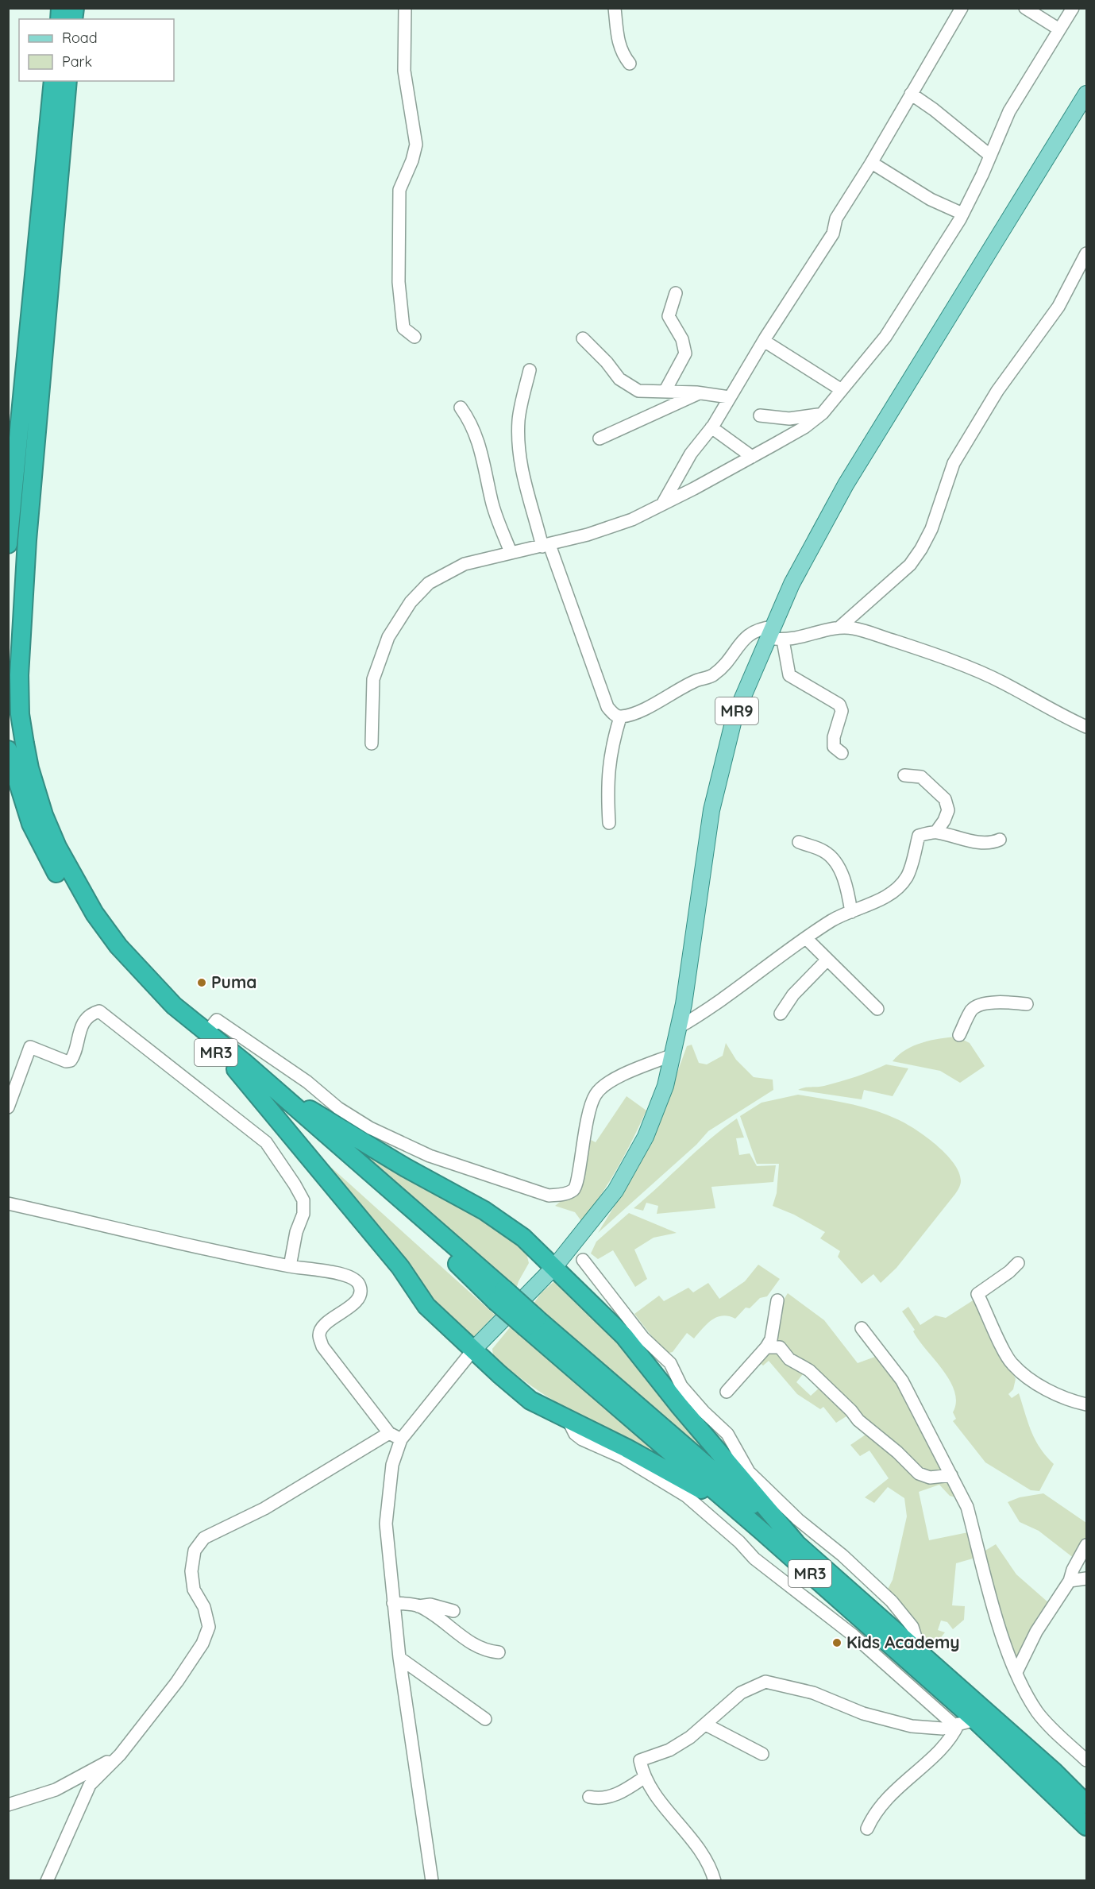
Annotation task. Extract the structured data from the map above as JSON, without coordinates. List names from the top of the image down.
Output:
{
  "streets": {
    "highway": ["MR3"],
    "main road": ["MR9"]
  },
  "places": ["Puma", "Kids Academy"],
  "legend": ["Road", "Park"]
}
